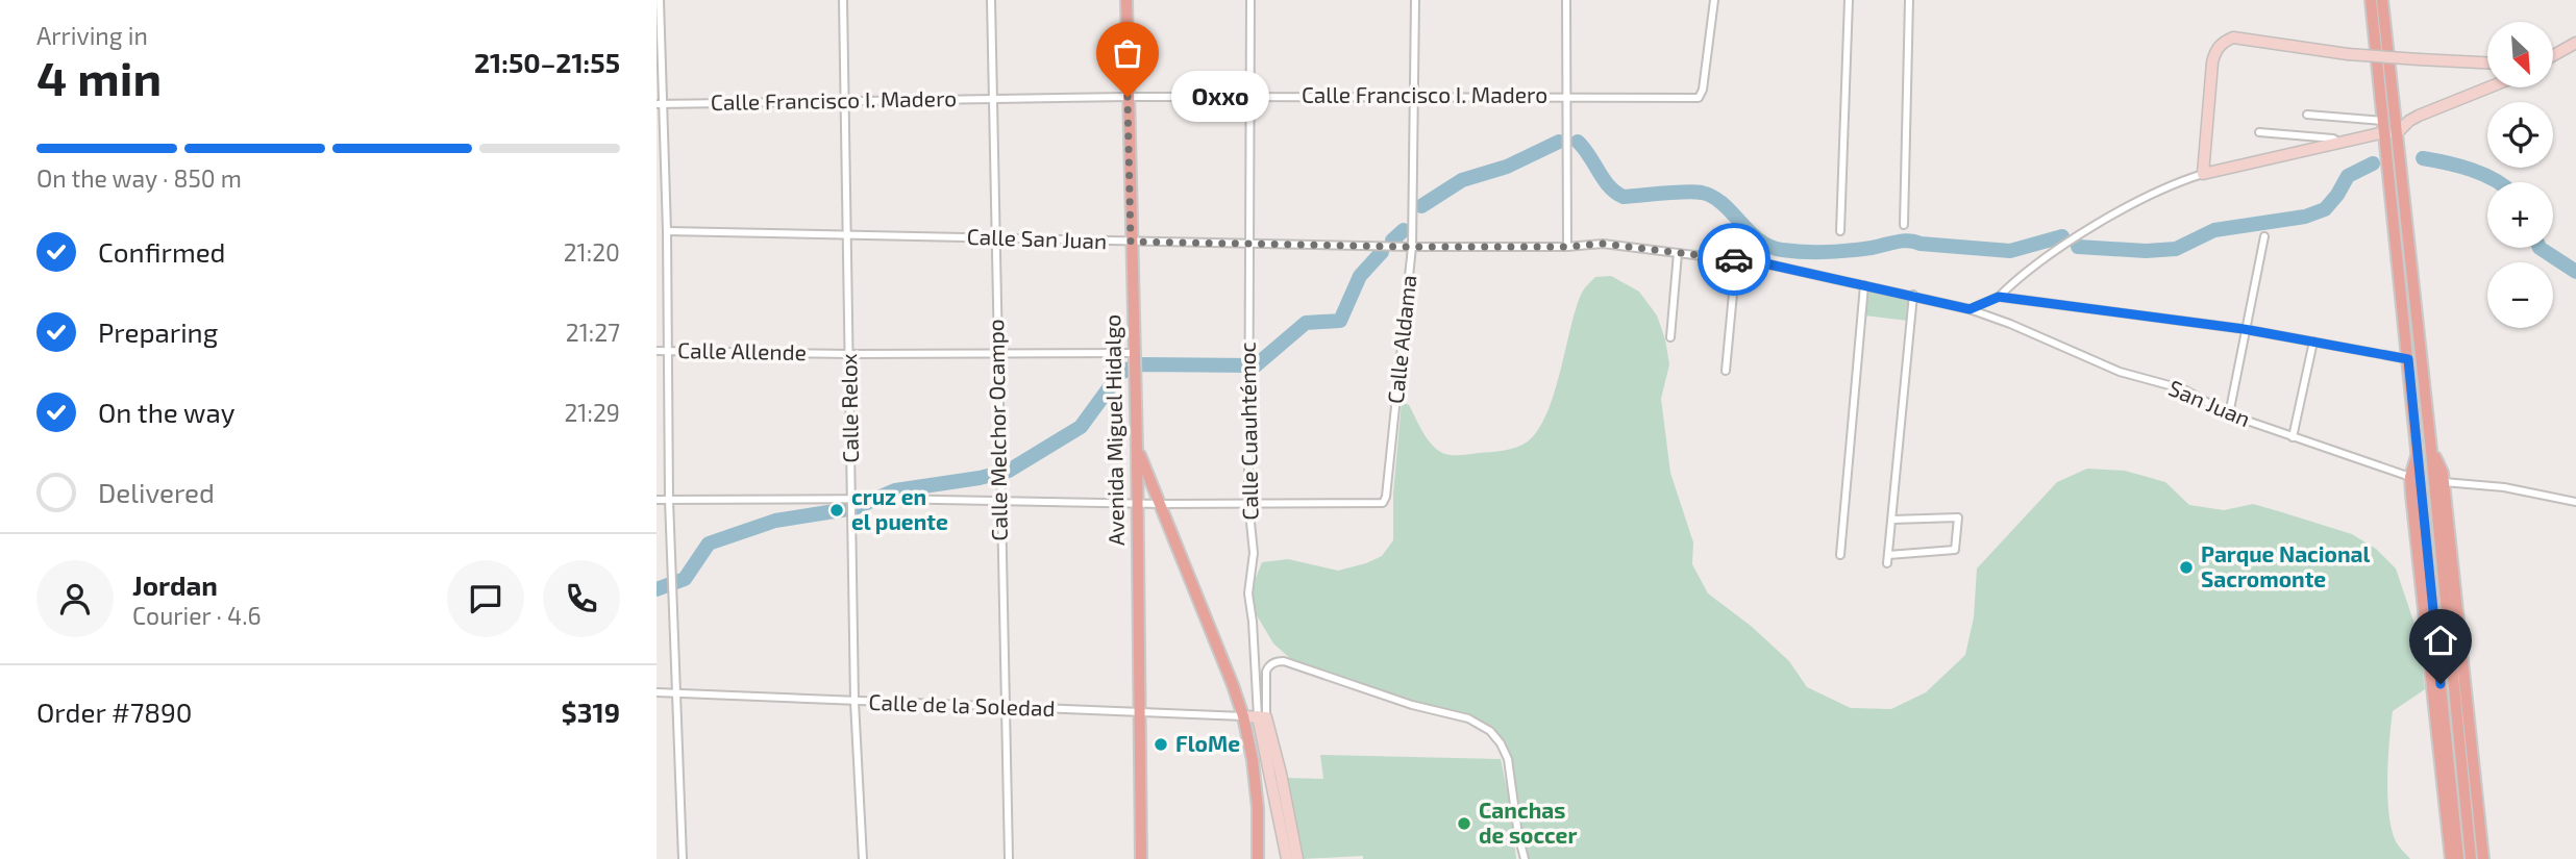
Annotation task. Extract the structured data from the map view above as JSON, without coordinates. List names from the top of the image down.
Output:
{
  "streets": {
    "main road": ["Avenida Miguel Hidalgo"],
    "street": [
      "Calle Francisco I. Madero",
      "Calle San Juan",
      "Calle Aldama",
      "Calle Allende",
      "San Juan",
      "Calle Relox",
      "Calle Melchor Ocampo",
      "Calle Cuauhtémoc",
      "Calle de la Soledad"
    ]
  },
  "crossings": [
    ["Calle Francisco I. Madero", "Calle Aldama"],
    ["Calle Francisco I. Madero", "Calle Relox"],
    ["Calle Francisco I. Madero", "Calle Melchor Ocampo"],
    ["Calle Francisco I. Madero", "Avenida Miguel Hidalgo"],
    ["Calle Francisco I. Madero", "Calle Cuauhtémoc"],
    ["Calle San Juan", "Calle Aldama"],
    ["Calle San Juan", "San Juan"],
    ["Calle San Juan", "Calle Relox"],
    ["Calle San Juan", "Calle Melchor Ocampo"],
    ["Calle San Juan", "Avenida Miguel Hidalgo"],
    ["Calle San Juan", "Calle Cuauhtémoc"],
    ["Calle Aldama", "Calle Cuauhtémoc"],
    ["Calle Allende", "Calle Relox"],
    ["Calle Allende", "Calle Melchor Ocampo"],
    ["Calle Allende", "Avenida Miguel Hidalgo"],
    ["Calle Relox", "Calle de la Soledad"],
    ["Calle Melchor Ocampo", "Calle de la Soledad"],
    ["Avenida Miguel Hidalgo", "Calle de la Soledad"],
    ["Calle Cuauhtémoc", "Calle de la Soledad"]
  ],
  "places": [
    "Oxxo",
    "cruz en el puente",
    "Parque Nacional Sacromonte",
    "FloMe",
    "Canchas de soccer"
  ],
  "north": "bottom right",
  "page": {
    "heading": ["4 min", "Arriving in", "21:50–21:55"],
    "panel": [
      "Jordan",
      "Courier · 4.6",
      "Order #7890",
      "$319"
    ],
    "map_buttons": ["+", "−"],
    "bubble": "Oxxo",
    "bar": "On the way · 850 m",
    "list": [
      ["Confirmed", "21:20"],
      ["Preparing", "21:27"],
      ["On the way", "21:29"],
      "Delivered"
    ]
  }
}
